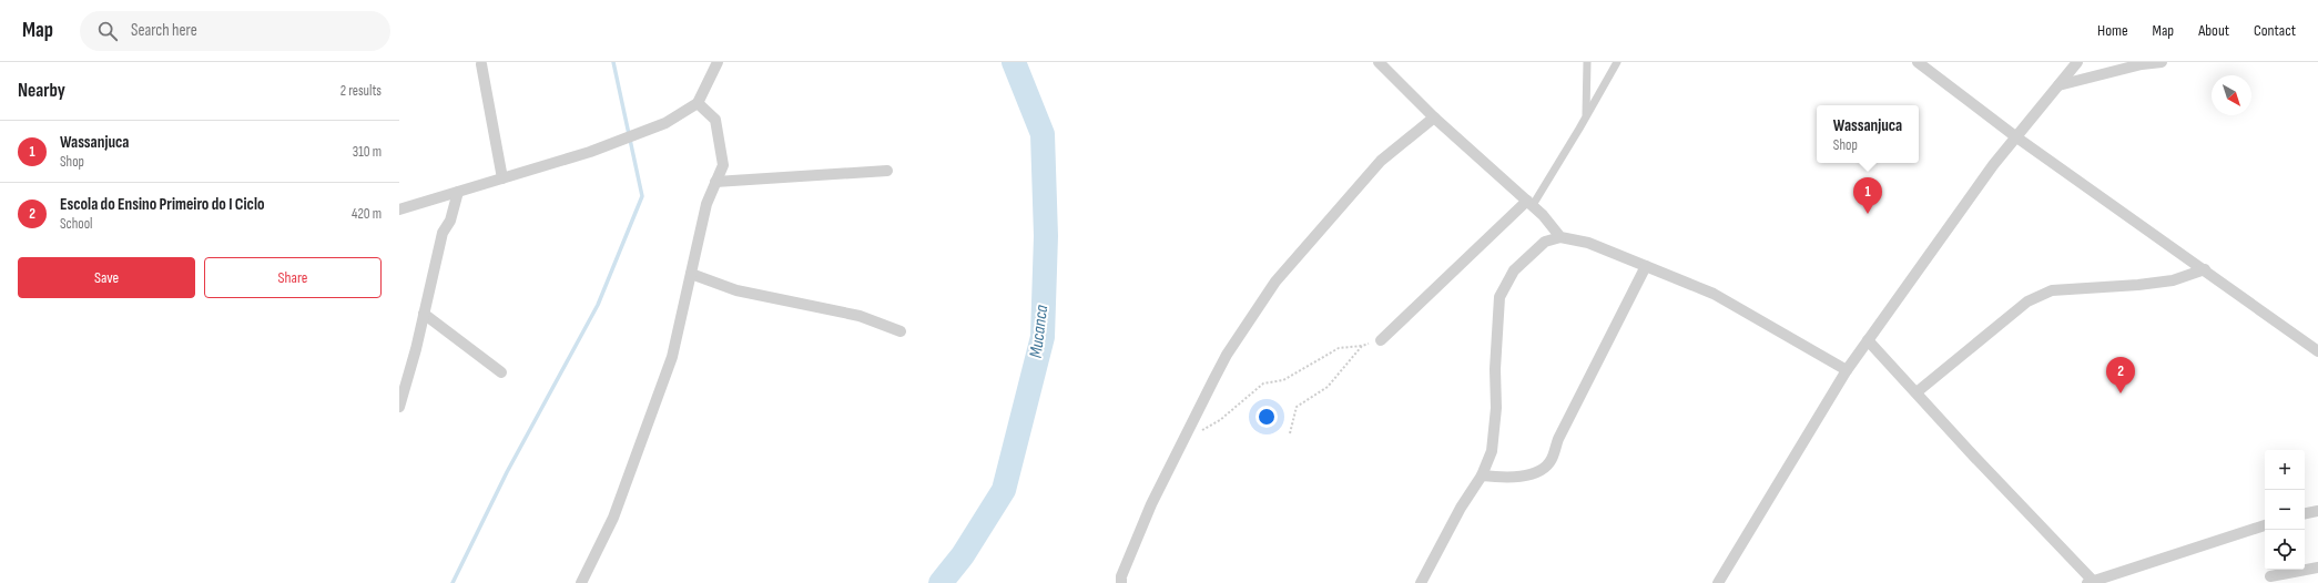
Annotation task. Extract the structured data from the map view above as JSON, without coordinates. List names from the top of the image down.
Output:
{
  "water": ["Mucanca"],
  "north": "bottom right",
  "page": {
    "header": "Map",
    "search": "Search here",
    "nav": [
      "Home",
      "Map",
      "About",
      "Contact"
    ],
    "heading": ["Nearby", "2 results"],
    "popup": ["Wassanjuca", "Shop"],
    "list": [
      {
        "mark": "1",
        "name": "Wassanjuca",
        "note": "Shop",
        "value": "310 m"
      },
      {
        "mark": "2",
        "name": "Escola do Ensino Primeiro do I Ciclo",
        "note": "School",
        "value": "420 m"
      }
    ],
    "pins": ["1", "2"],
    "buttons": ["Save", "Share"],
    "map_buttons": ["+", "−"]
  }
}
